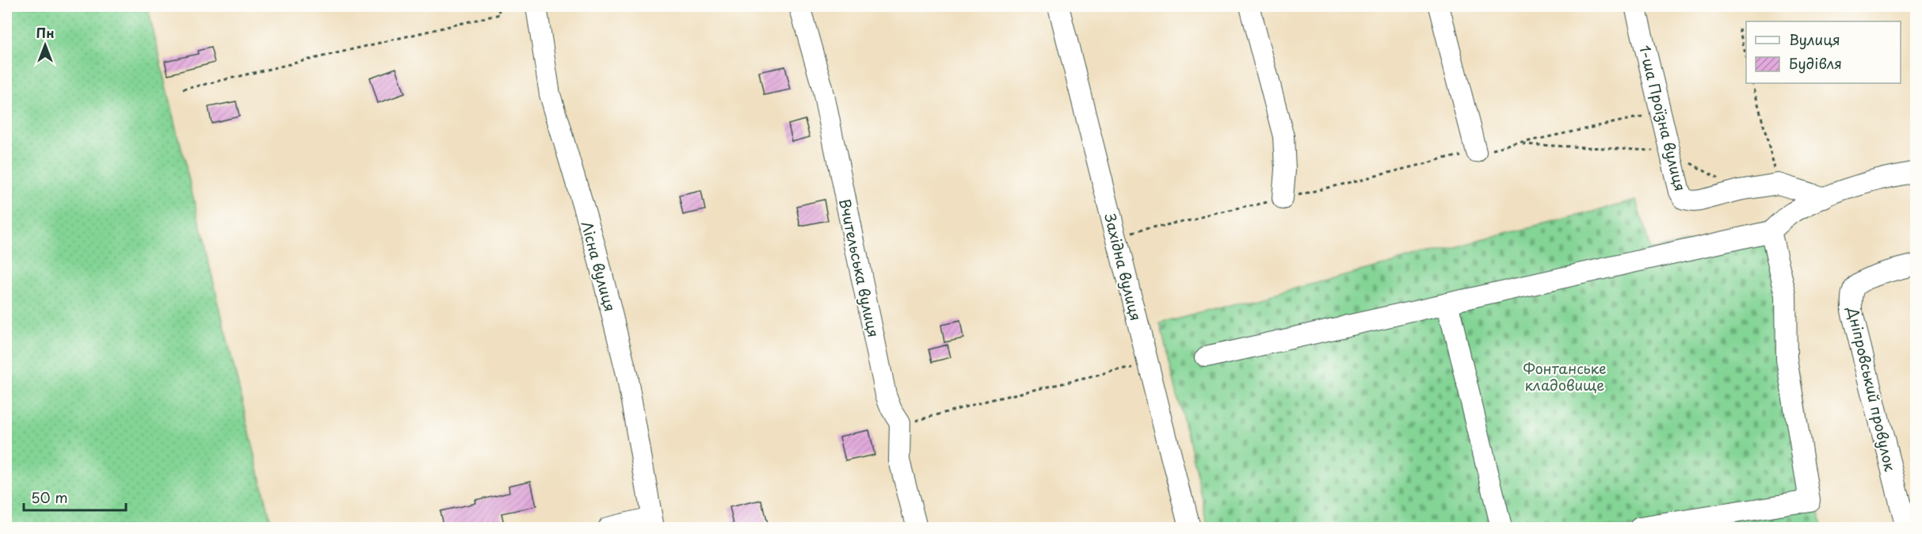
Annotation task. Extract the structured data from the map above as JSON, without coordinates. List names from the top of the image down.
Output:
{
  "streets": {
    "street": [
      "1-ша Проїзна вулиця",
      "Лісна вулиця",
      "Західна вулиця",
      "Вчительська вулиця",
      "Дніпровський провулок"
    ]
  },
  "parks": ["Фонтанське кладовище"],
  "legend": ["Вулиця", "Будівля"],
  "scale_bar": "50 m",
  "north": "top"
}
